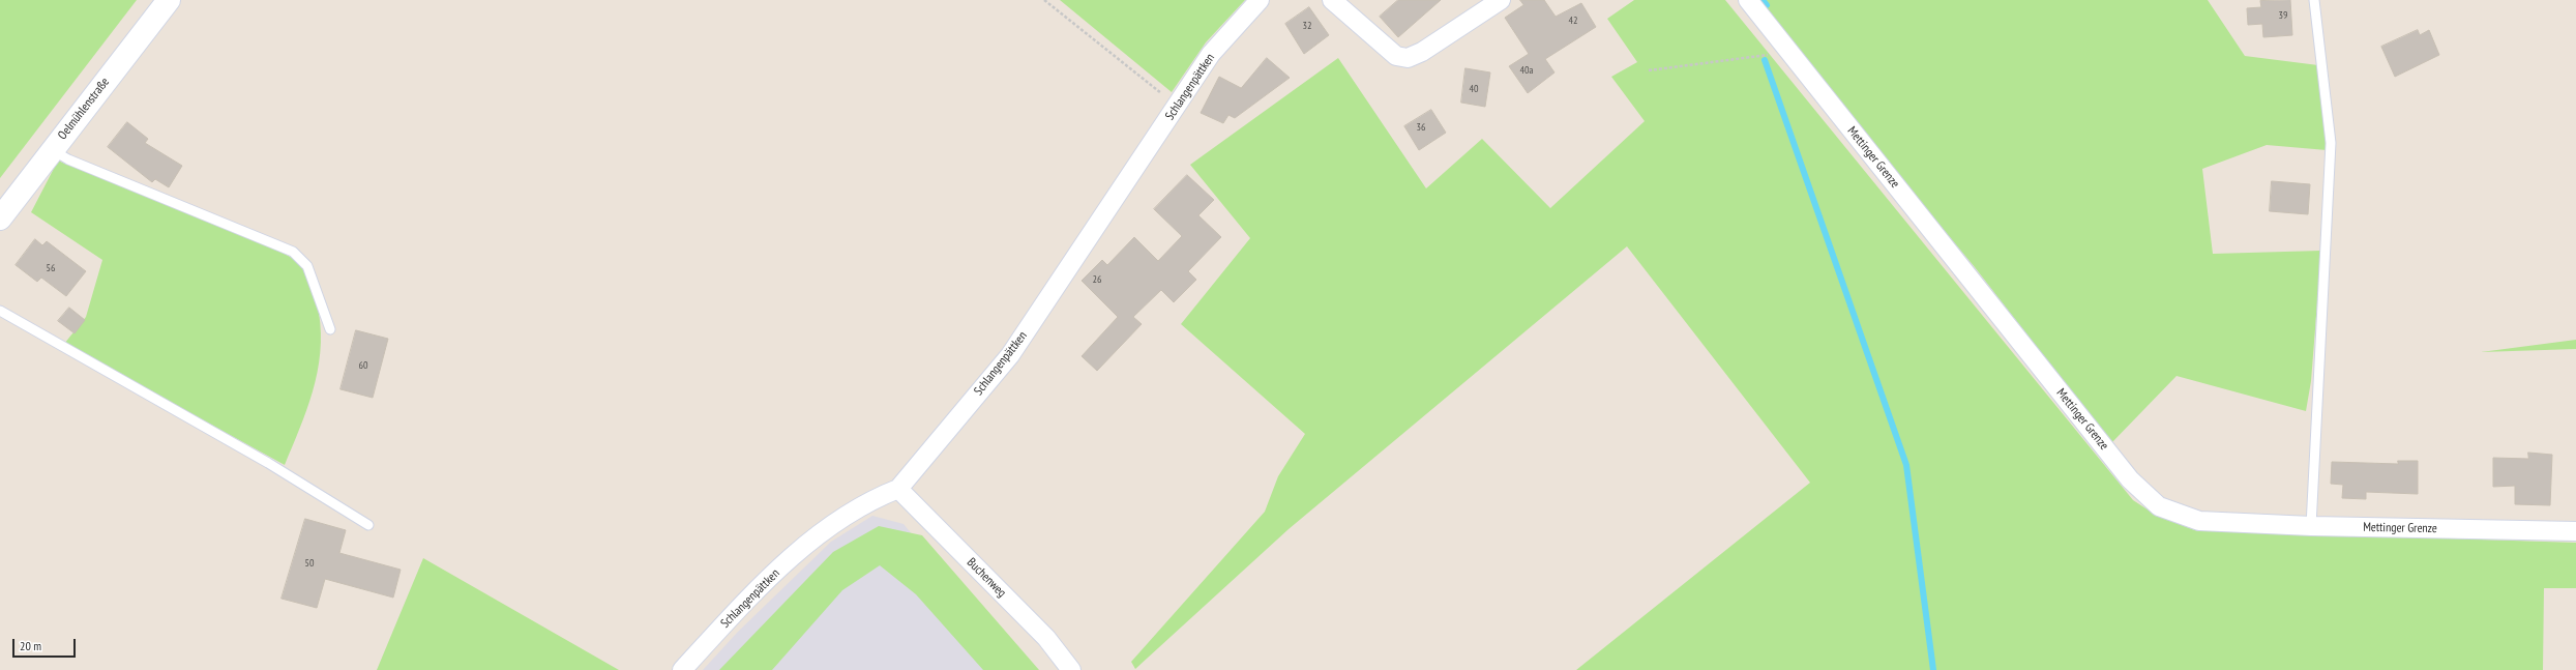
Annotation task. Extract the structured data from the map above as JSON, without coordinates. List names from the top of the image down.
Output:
{
  "streets": {
    "street": [
      "Schlangenpättken",
      "Oelmühlenstraße",
      "Mettinger Grenze",
      "Buchenweg"
    ]
  },
  "crossings": [
    ["Schlangenpättken", "Buchenweg"]
  ],
  "house_numbers": [
    "39",
    "42",
    "32",
    "40a",
    "40",
    "36",
    "56",
    "26",
    "60",
    "50"
  ],
  "scale_bar": "20 m"
}
